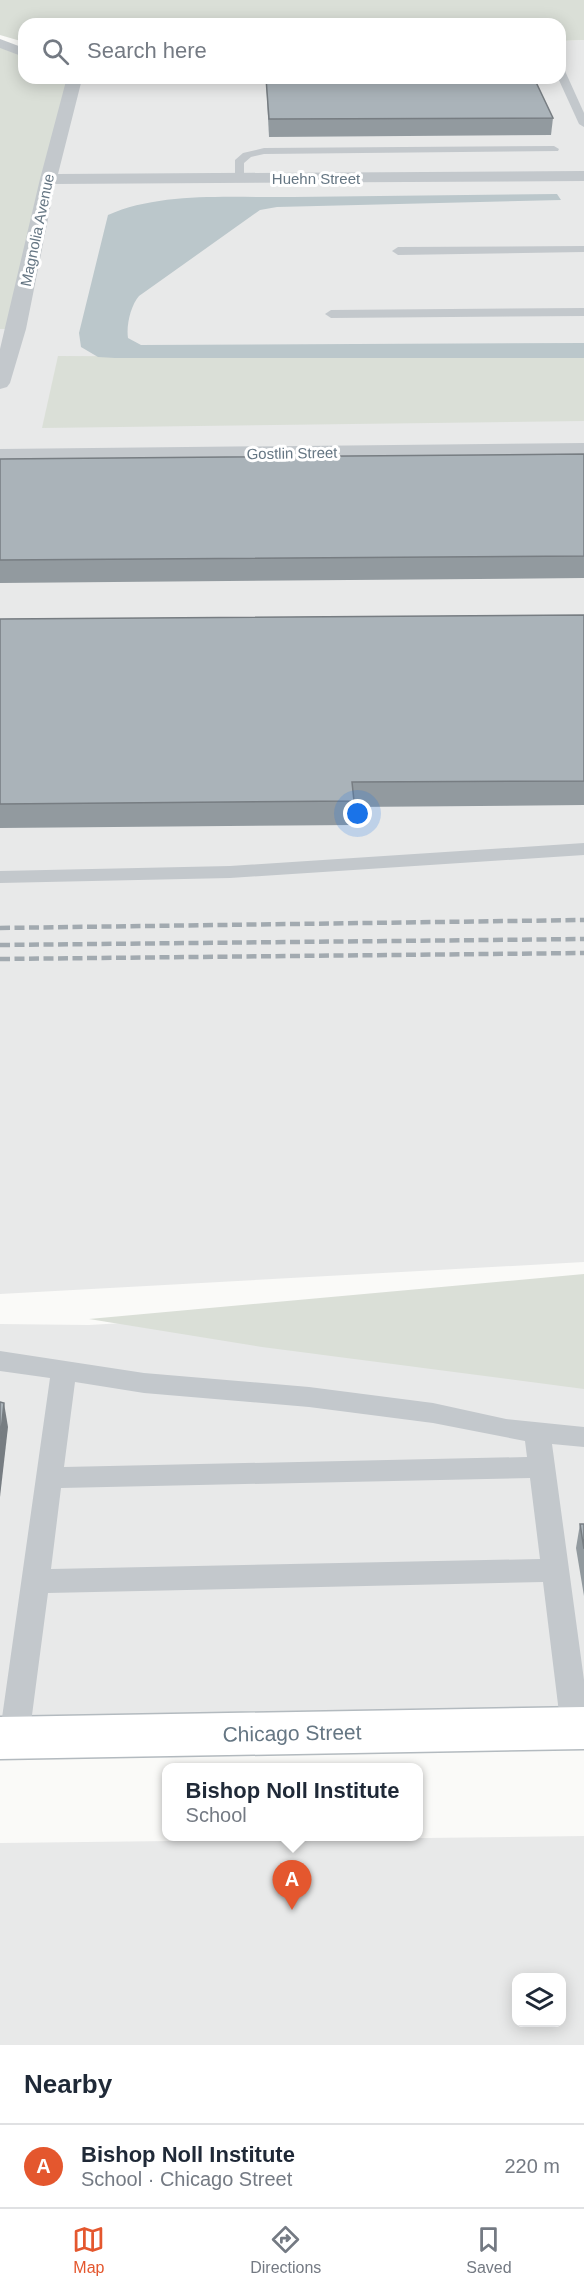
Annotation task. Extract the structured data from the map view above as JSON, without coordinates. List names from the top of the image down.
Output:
{
  "streets": {
    "main road": ["Chicago Street"],
    "street": ["Huehn Street", "Magnolia Avenue", "Gostlin Street"]
  },
  "crossings": [
    ["Huehn Street", "Magnolia Avenue"]
  ],
  "page": {
    "search": "Search here",
    "popup": ["Bishop Noll Institute", "School"],
    "pins": "A",
    "heading": "Nearby",
    "list": [
      {
        "mark": "A",
        "name": "Bishop Noll Institute",
        "note": "School · Chicago Street",
        "value": "220 m"
      }
    ],
    "nav": ["Map", "Directions", "Saved"]
  }
}
